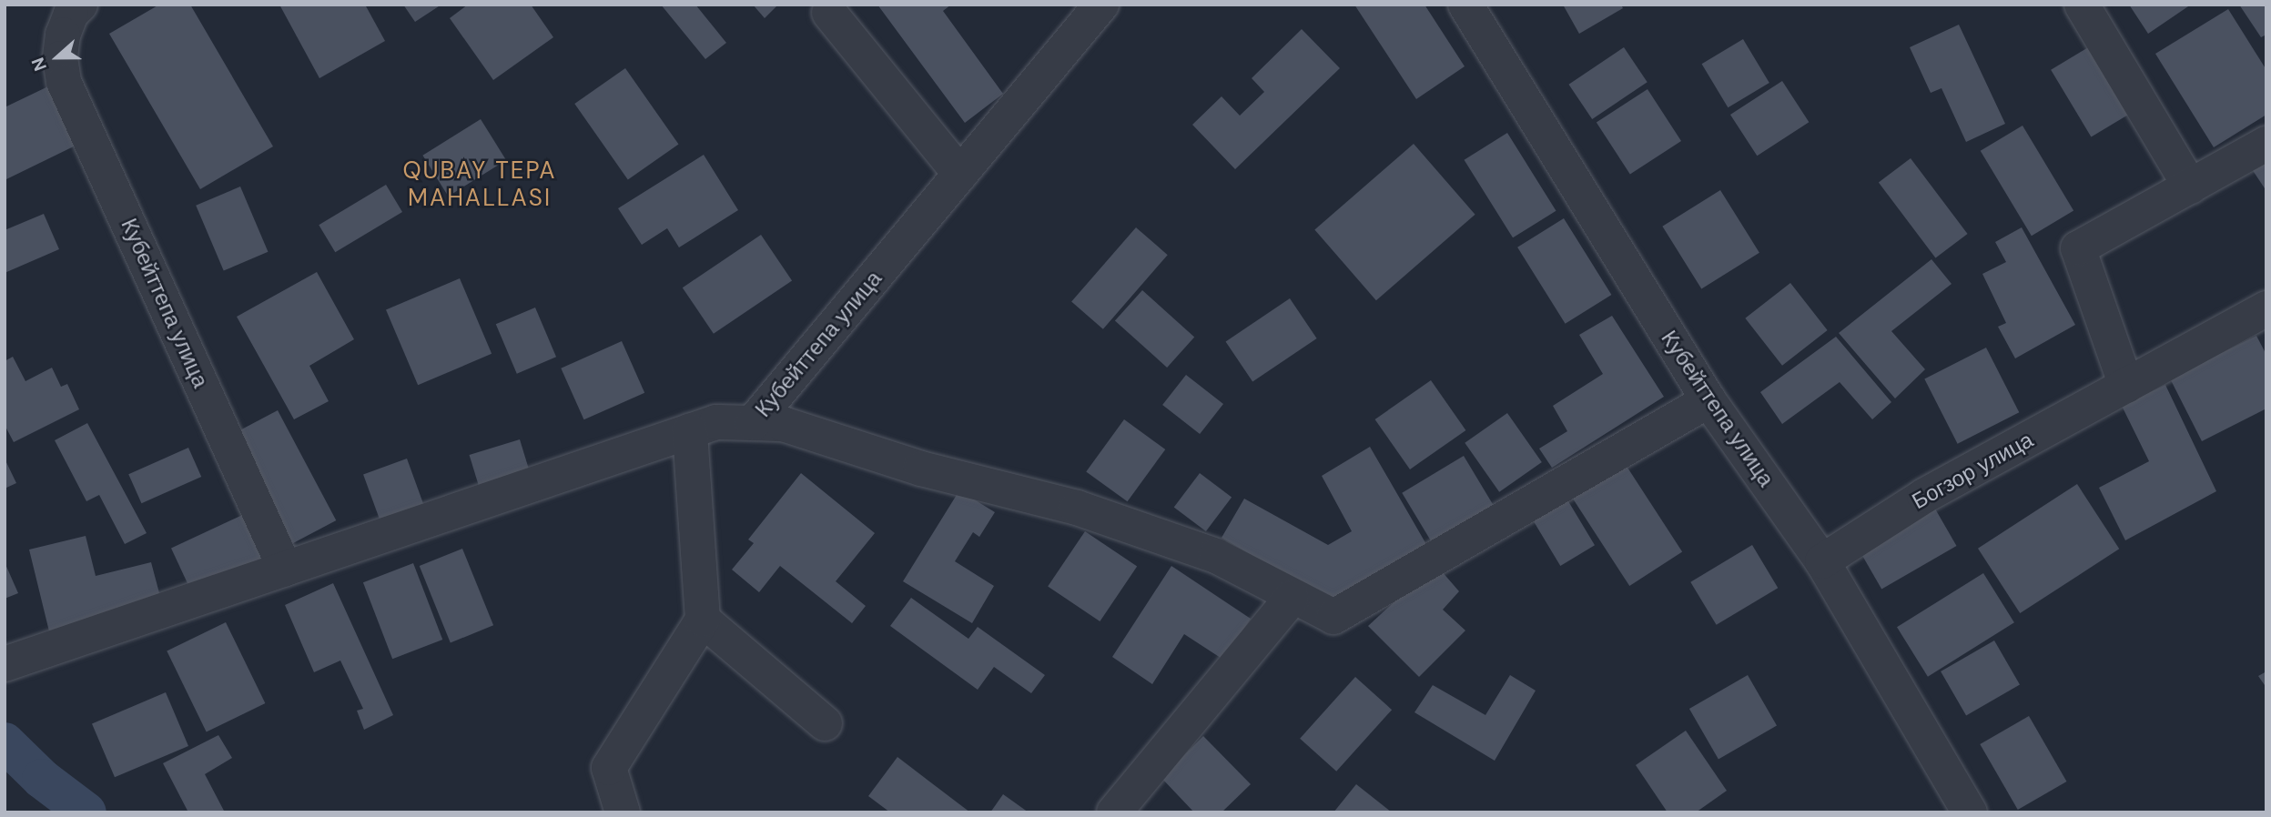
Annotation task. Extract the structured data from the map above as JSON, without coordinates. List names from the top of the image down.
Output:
{
  "streets": {
    "street": ["Кубейттепа улица", "Богзор улица"]
  },
  "crossings": [
    ["Кубейттепа улица", "Богзор улица"]
  ],
  "districts": ["QUBAY TEPA MAHALLASI"],
  "north": "left"
}
